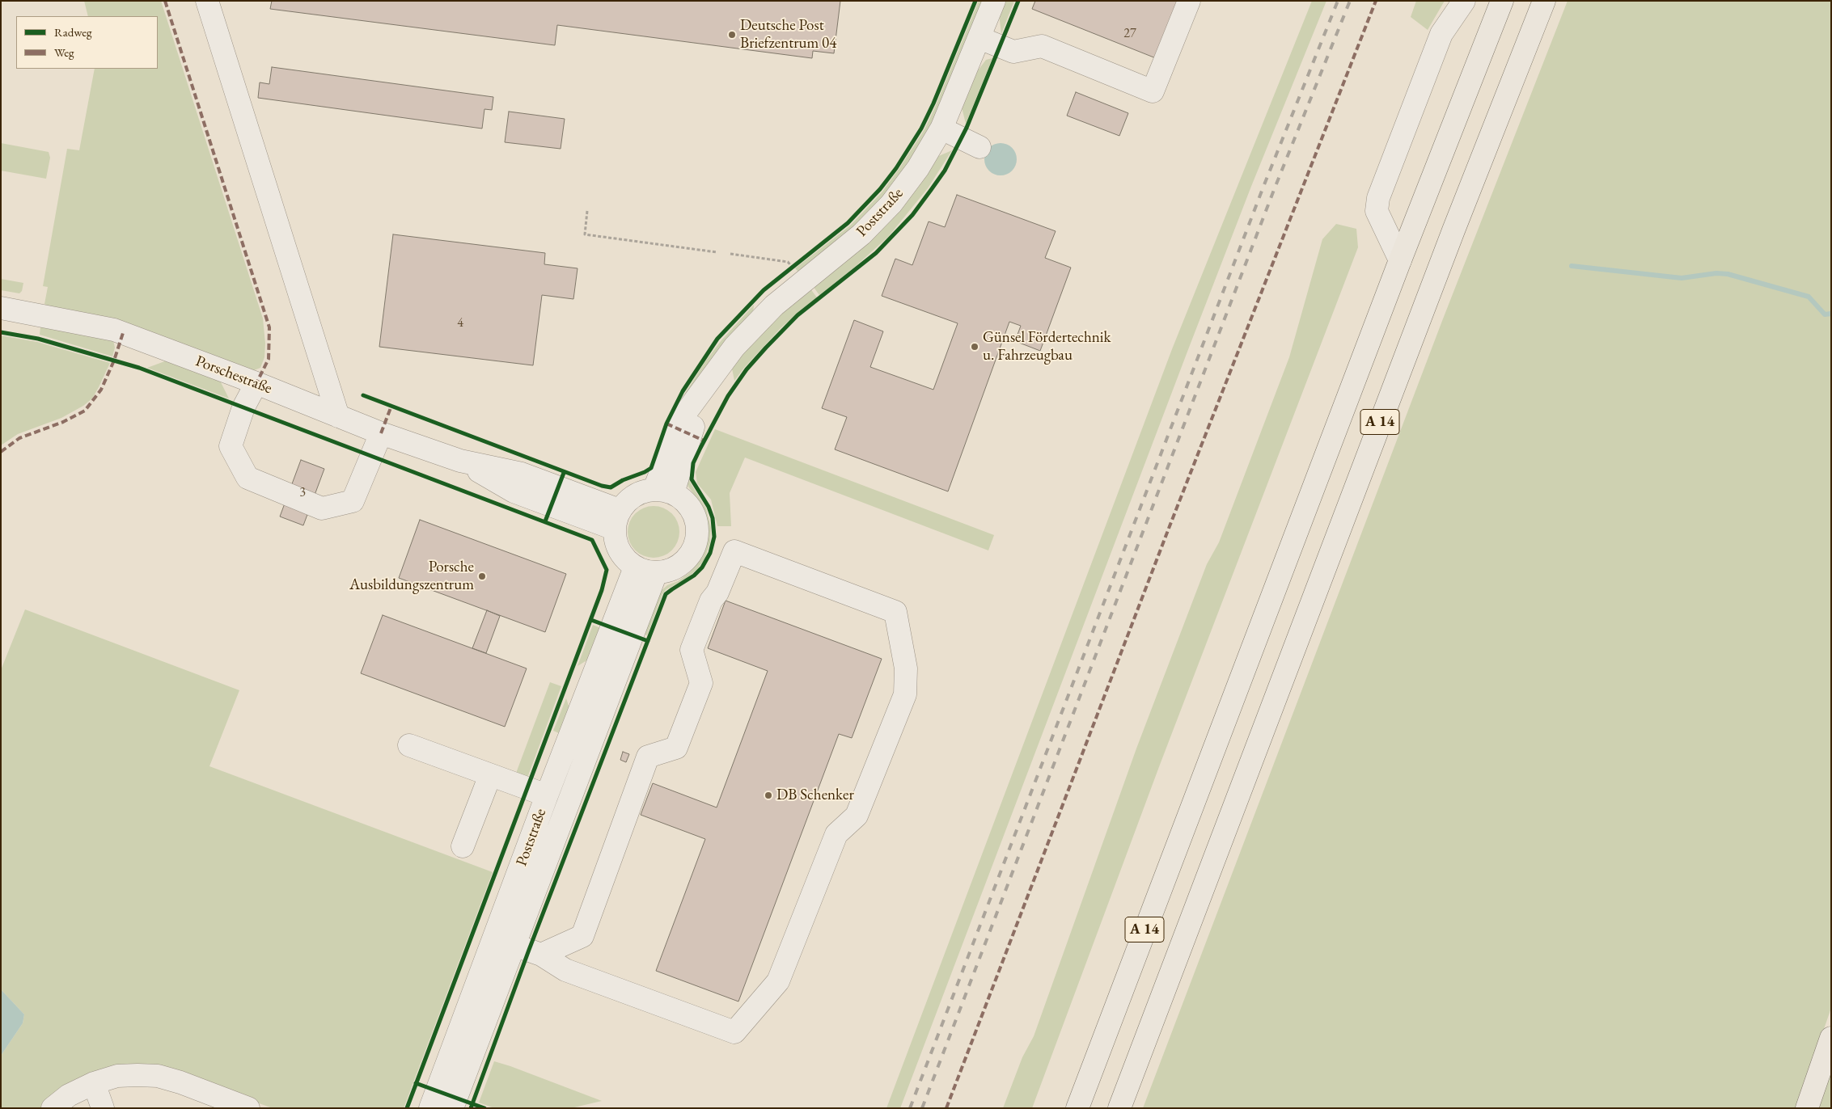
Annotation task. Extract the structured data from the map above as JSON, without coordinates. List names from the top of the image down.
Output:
{
  "streets": {
    "main road": ["A 14"],
    "street": ["Poststraße", "Porschestraße"]
  },
  "crossings": [
    ["Poststraße", "Porschestraße"]
  ],
  "places": [
    "Deutsche Post Briefzentrum 04",
    "Günsel Fördertechnik u. Fahrzeugbau",
    "Porsche Ausbildungszentrum",
    "DB Schenker"
  ],
  "house_numbers": ["27", "4", "3"],
  "legend": ["Radweg", "Weg"]
}
